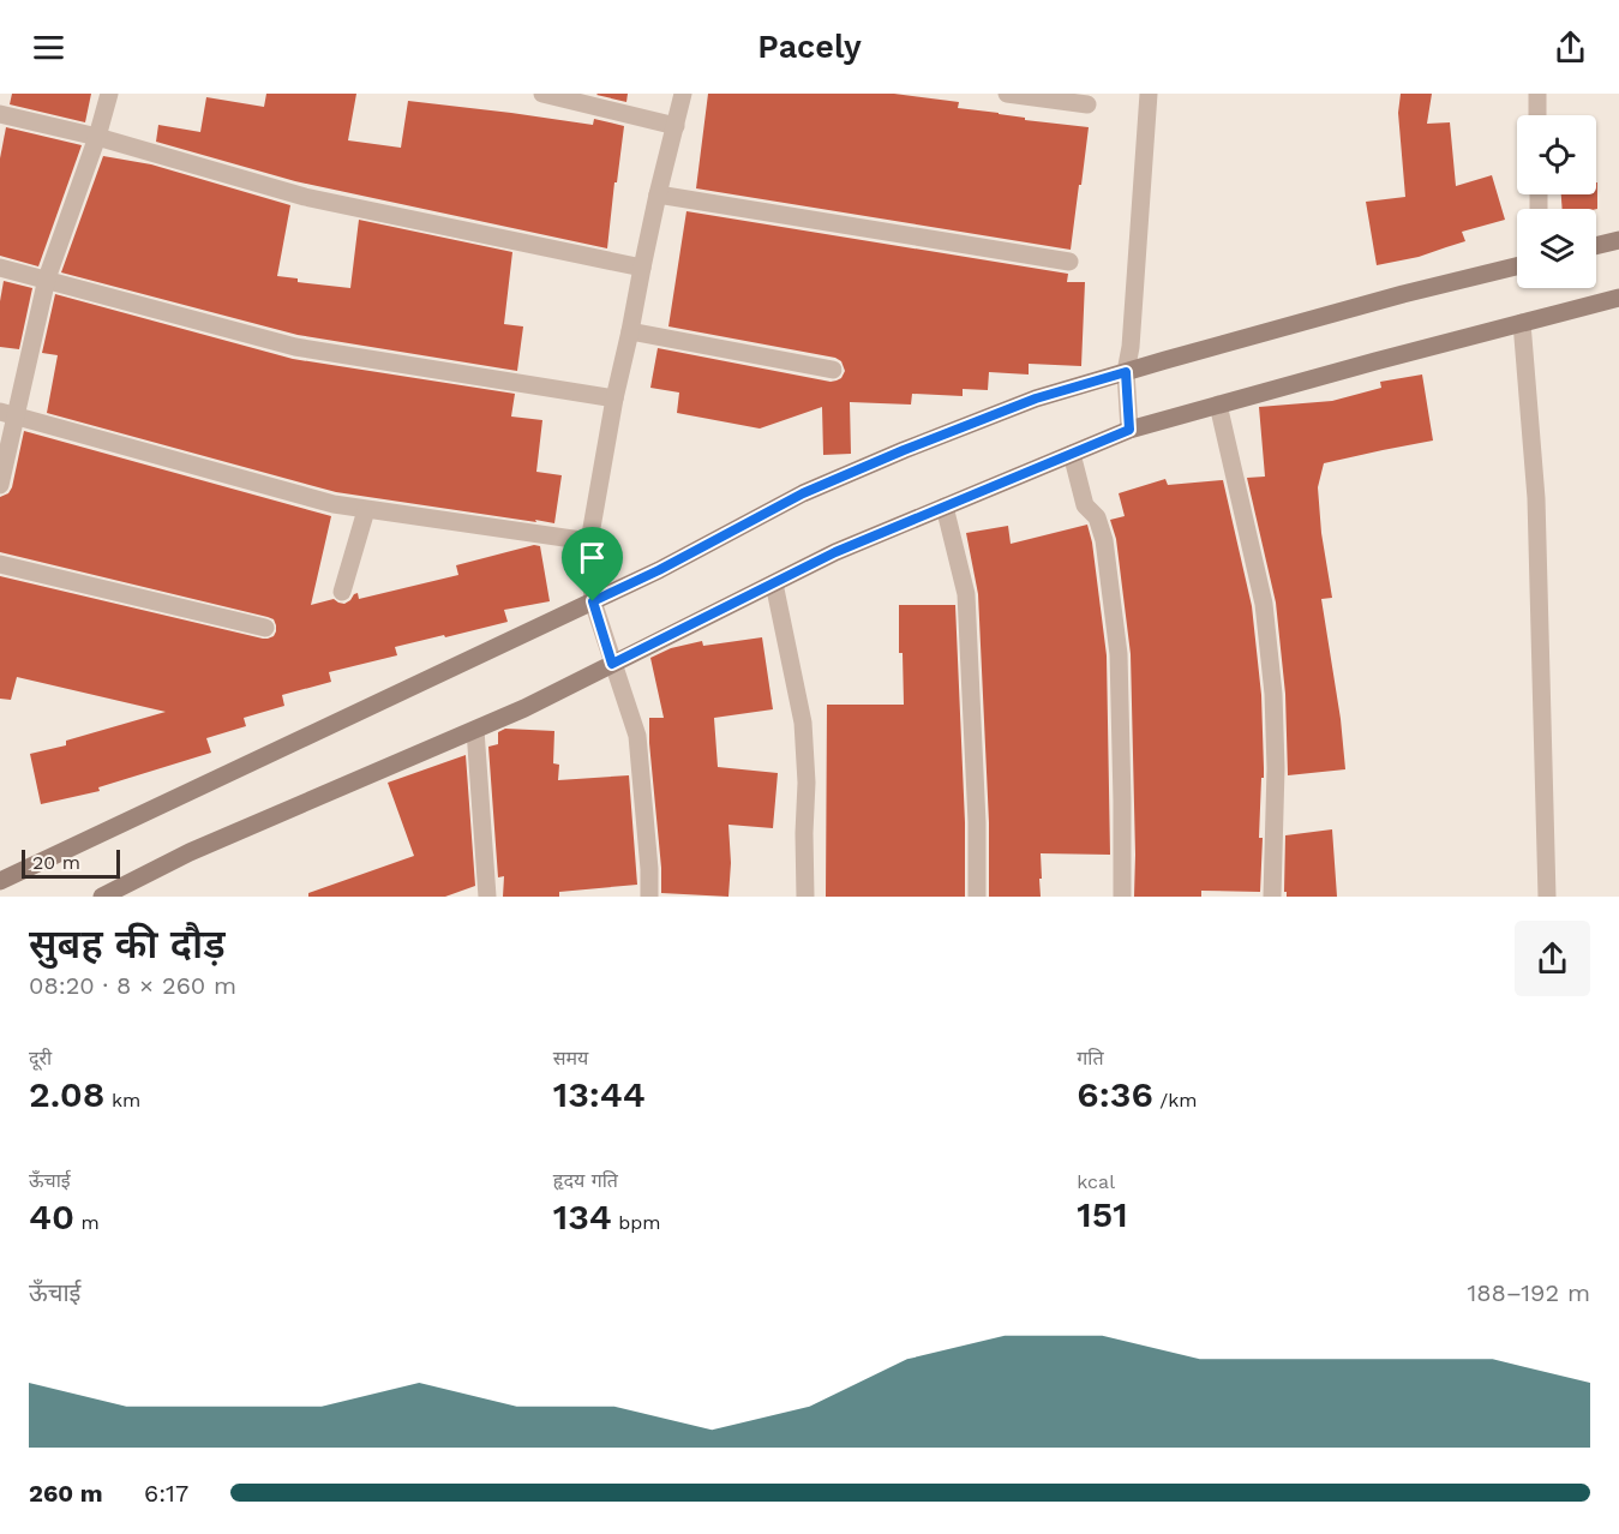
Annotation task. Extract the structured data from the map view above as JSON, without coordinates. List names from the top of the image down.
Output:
{
  "scale_bar": "20 m",
  "page": {
    "header": "Pacely",
    "scale": "20 m",
    "heading": ["सुबह की दौड़", "08:20 · 8 × 260 m"],
    "stats": [
      ["दूरी", "2.08 km"],
      ["समय", "13:44"],
      ["गति", "6:36 /km"],
      ["ऊँचाई", "40 m"],
      ["हृदय गति", "134 bpm"],
      ["kcal", "151"]
    ],
    "chart": ["ऊँचाई", "188–192 m"],
    "list": [
      {
        "name": "260 m",
        "note": "6:17"
      }
    ]
  }
}
